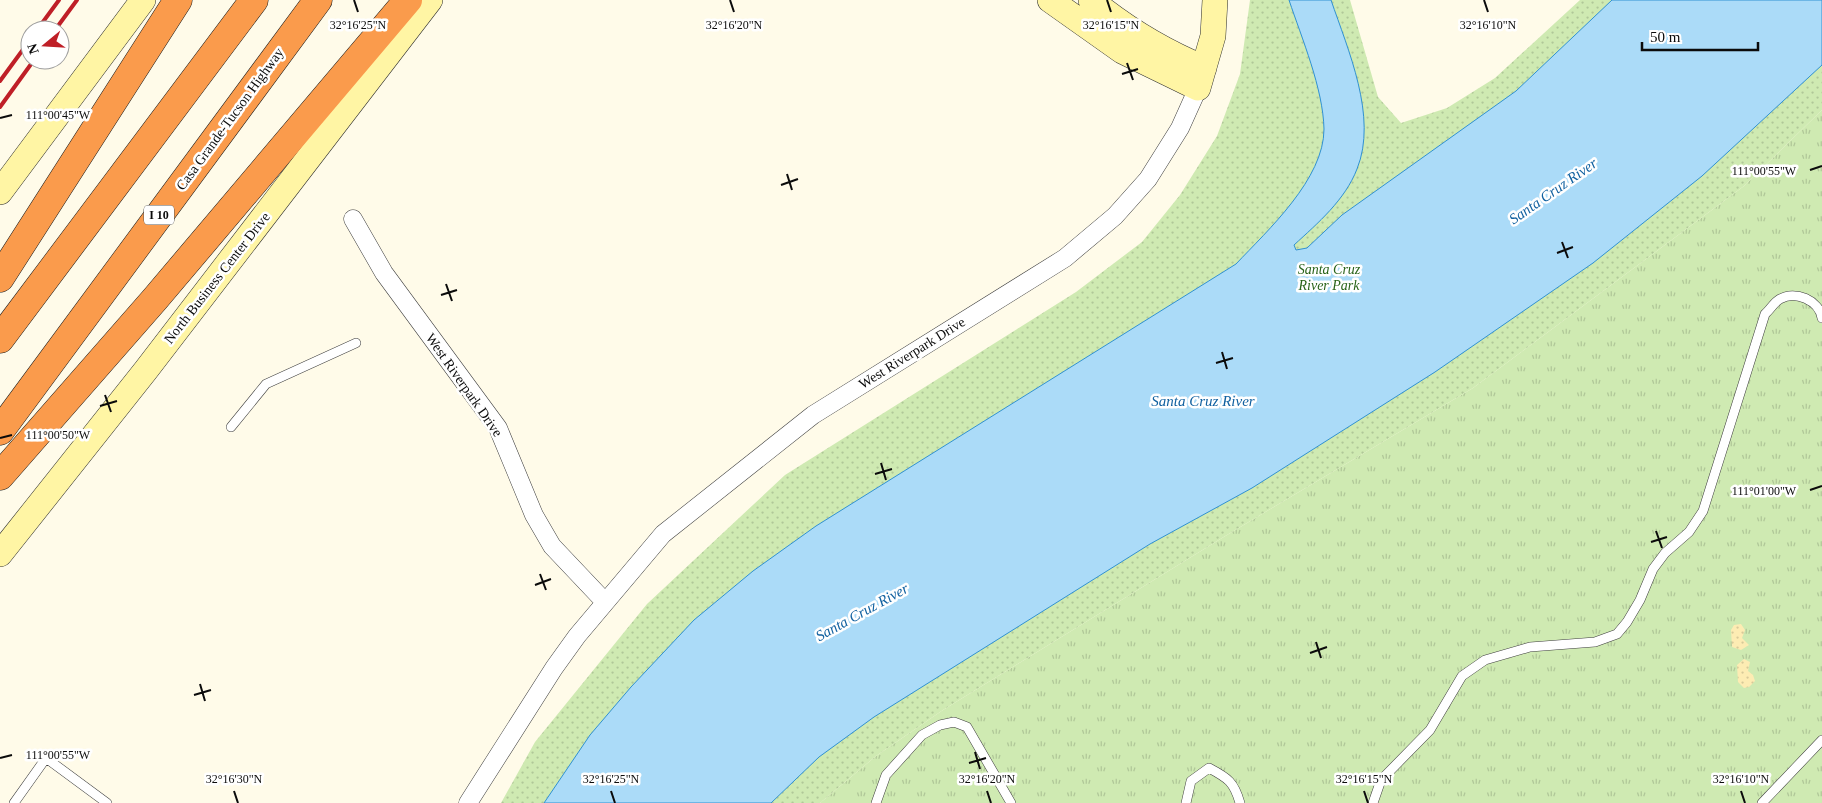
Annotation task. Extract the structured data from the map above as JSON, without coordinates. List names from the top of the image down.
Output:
{
  "streets": {
    "highway": ["Casa Grande-Tucson Highway", "I 10"],
    "main road": ["North Business Center Drive"],
    "street": ["West Riverpark Drive"]
  },
  "water": ["Santa Cruz River"],
  "parks": ["Santa Cruz River Park"],
  "scale_bar": "50 m",
  "north": "left",
  "coordinates": [
    "32°16'25\"N",
    "32°16'20\"N",
    "32°16'15\"N",
    "32°16'10\"N",
    "111°00'45\"W",
    "111°00'55\"W",
    "111°00'50\"W",
    "111°01'00\"W",
    "32°16'30\"N"
  ]
}
